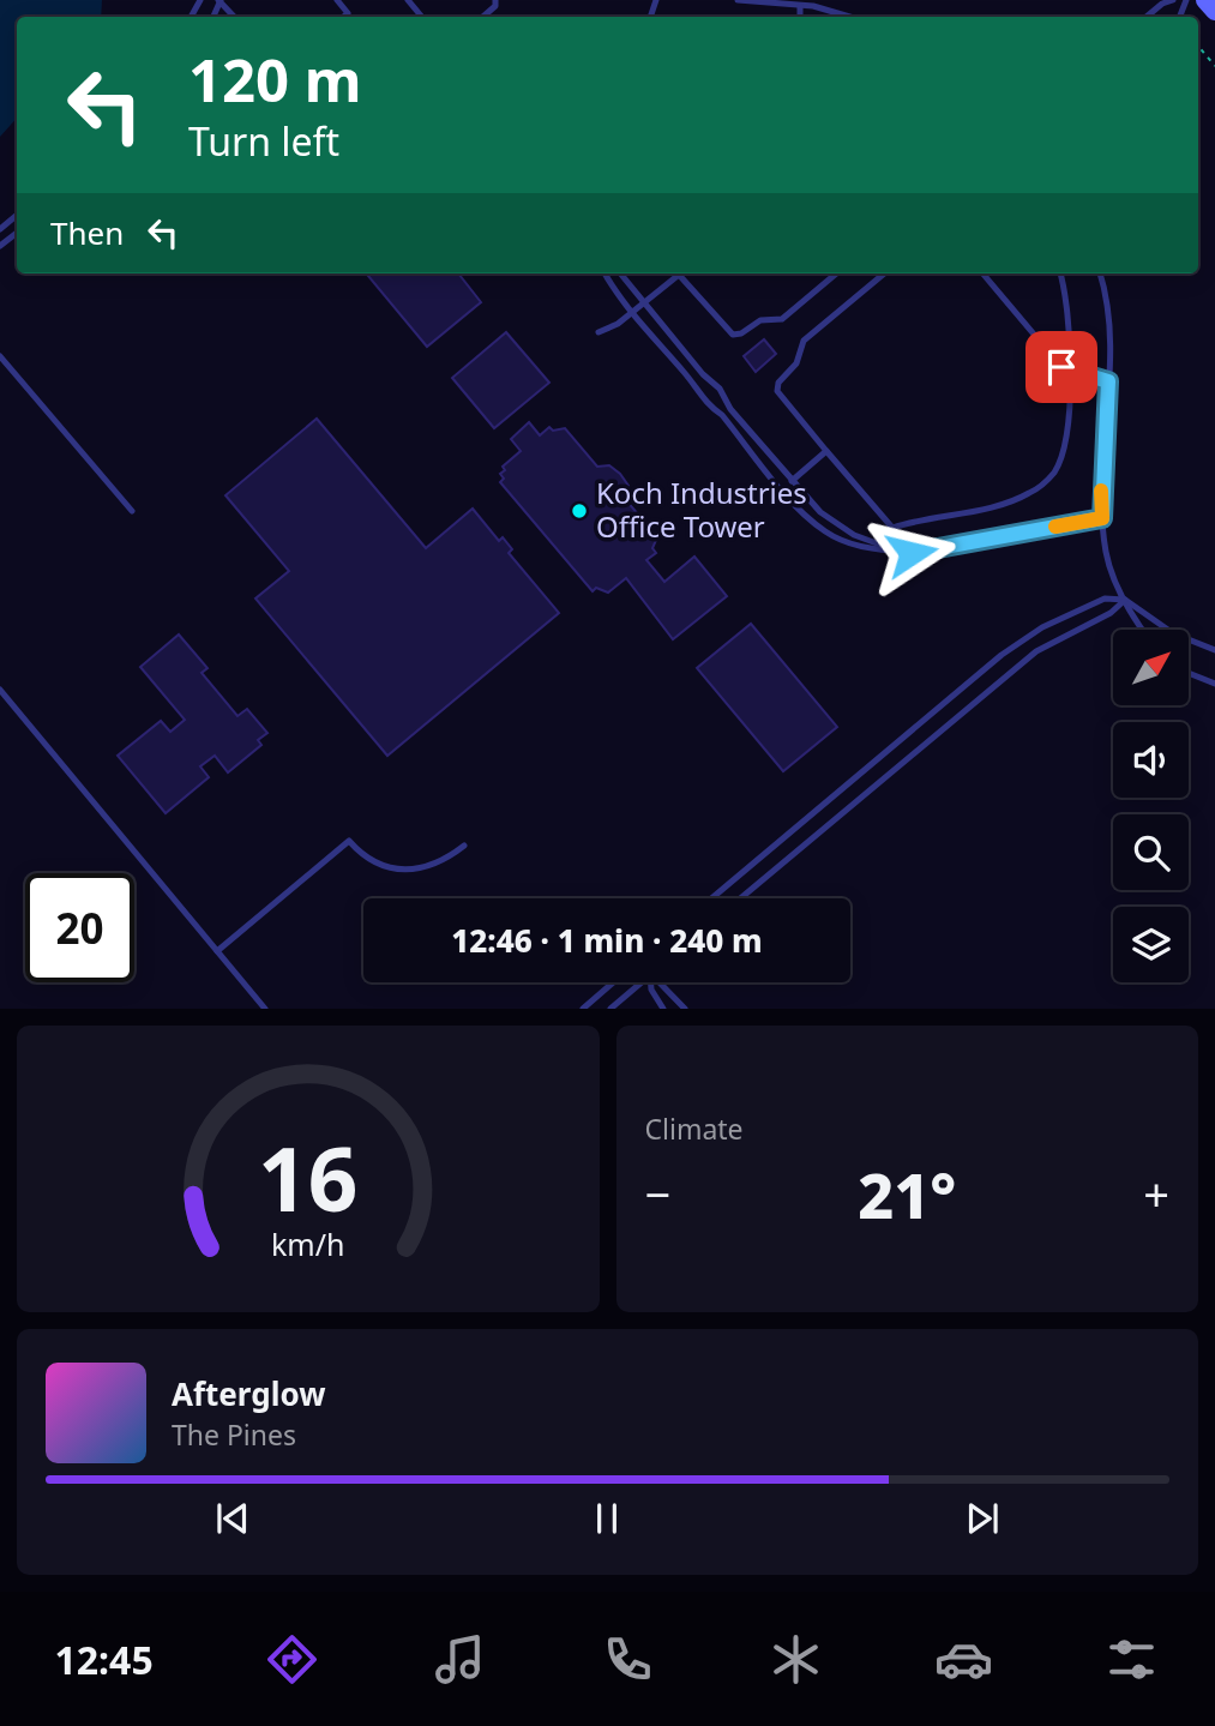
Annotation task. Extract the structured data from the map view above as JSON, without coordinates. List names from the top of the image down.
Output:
{
  "places": ["Koch Industries Office Tower"],
  "north": "top right",
  "page": {
    "turn": ["120 m", "Turn left"],
    "then": "Then",
    "limit": "20",
    "trip": "12:46 · 1 min · 240 m",
    "tile": "Climate",
    "heat": ["−", "21°", "+"],
    "song": ["Afterglow", "The Pines"],
    "tabs": "12:45",
    "gauge": ["16", "km/h"]
  }
}
